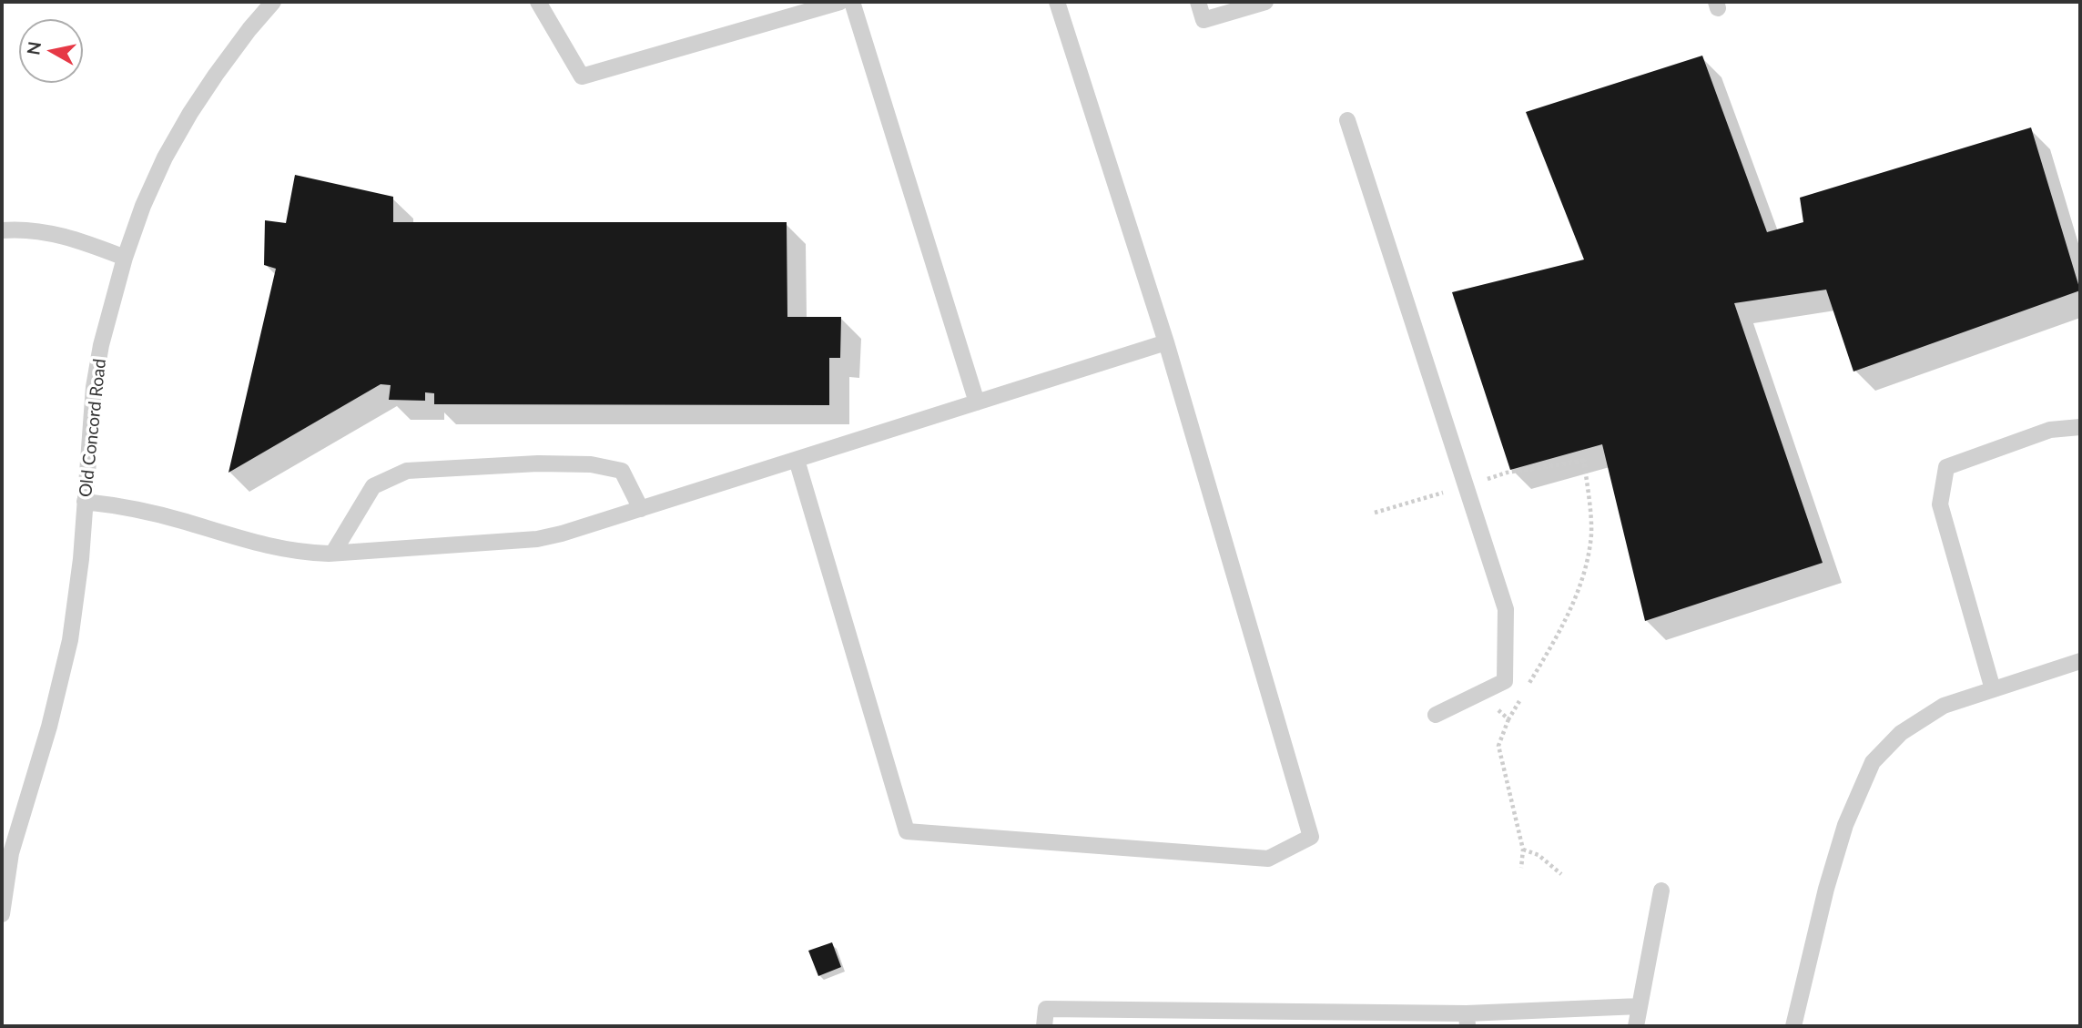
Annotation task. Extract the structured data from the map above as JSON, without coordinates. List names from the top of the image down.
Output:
{
  "streets": {
    "lane": ["Old Concord Road"]
  },
  "north": "left"
}
